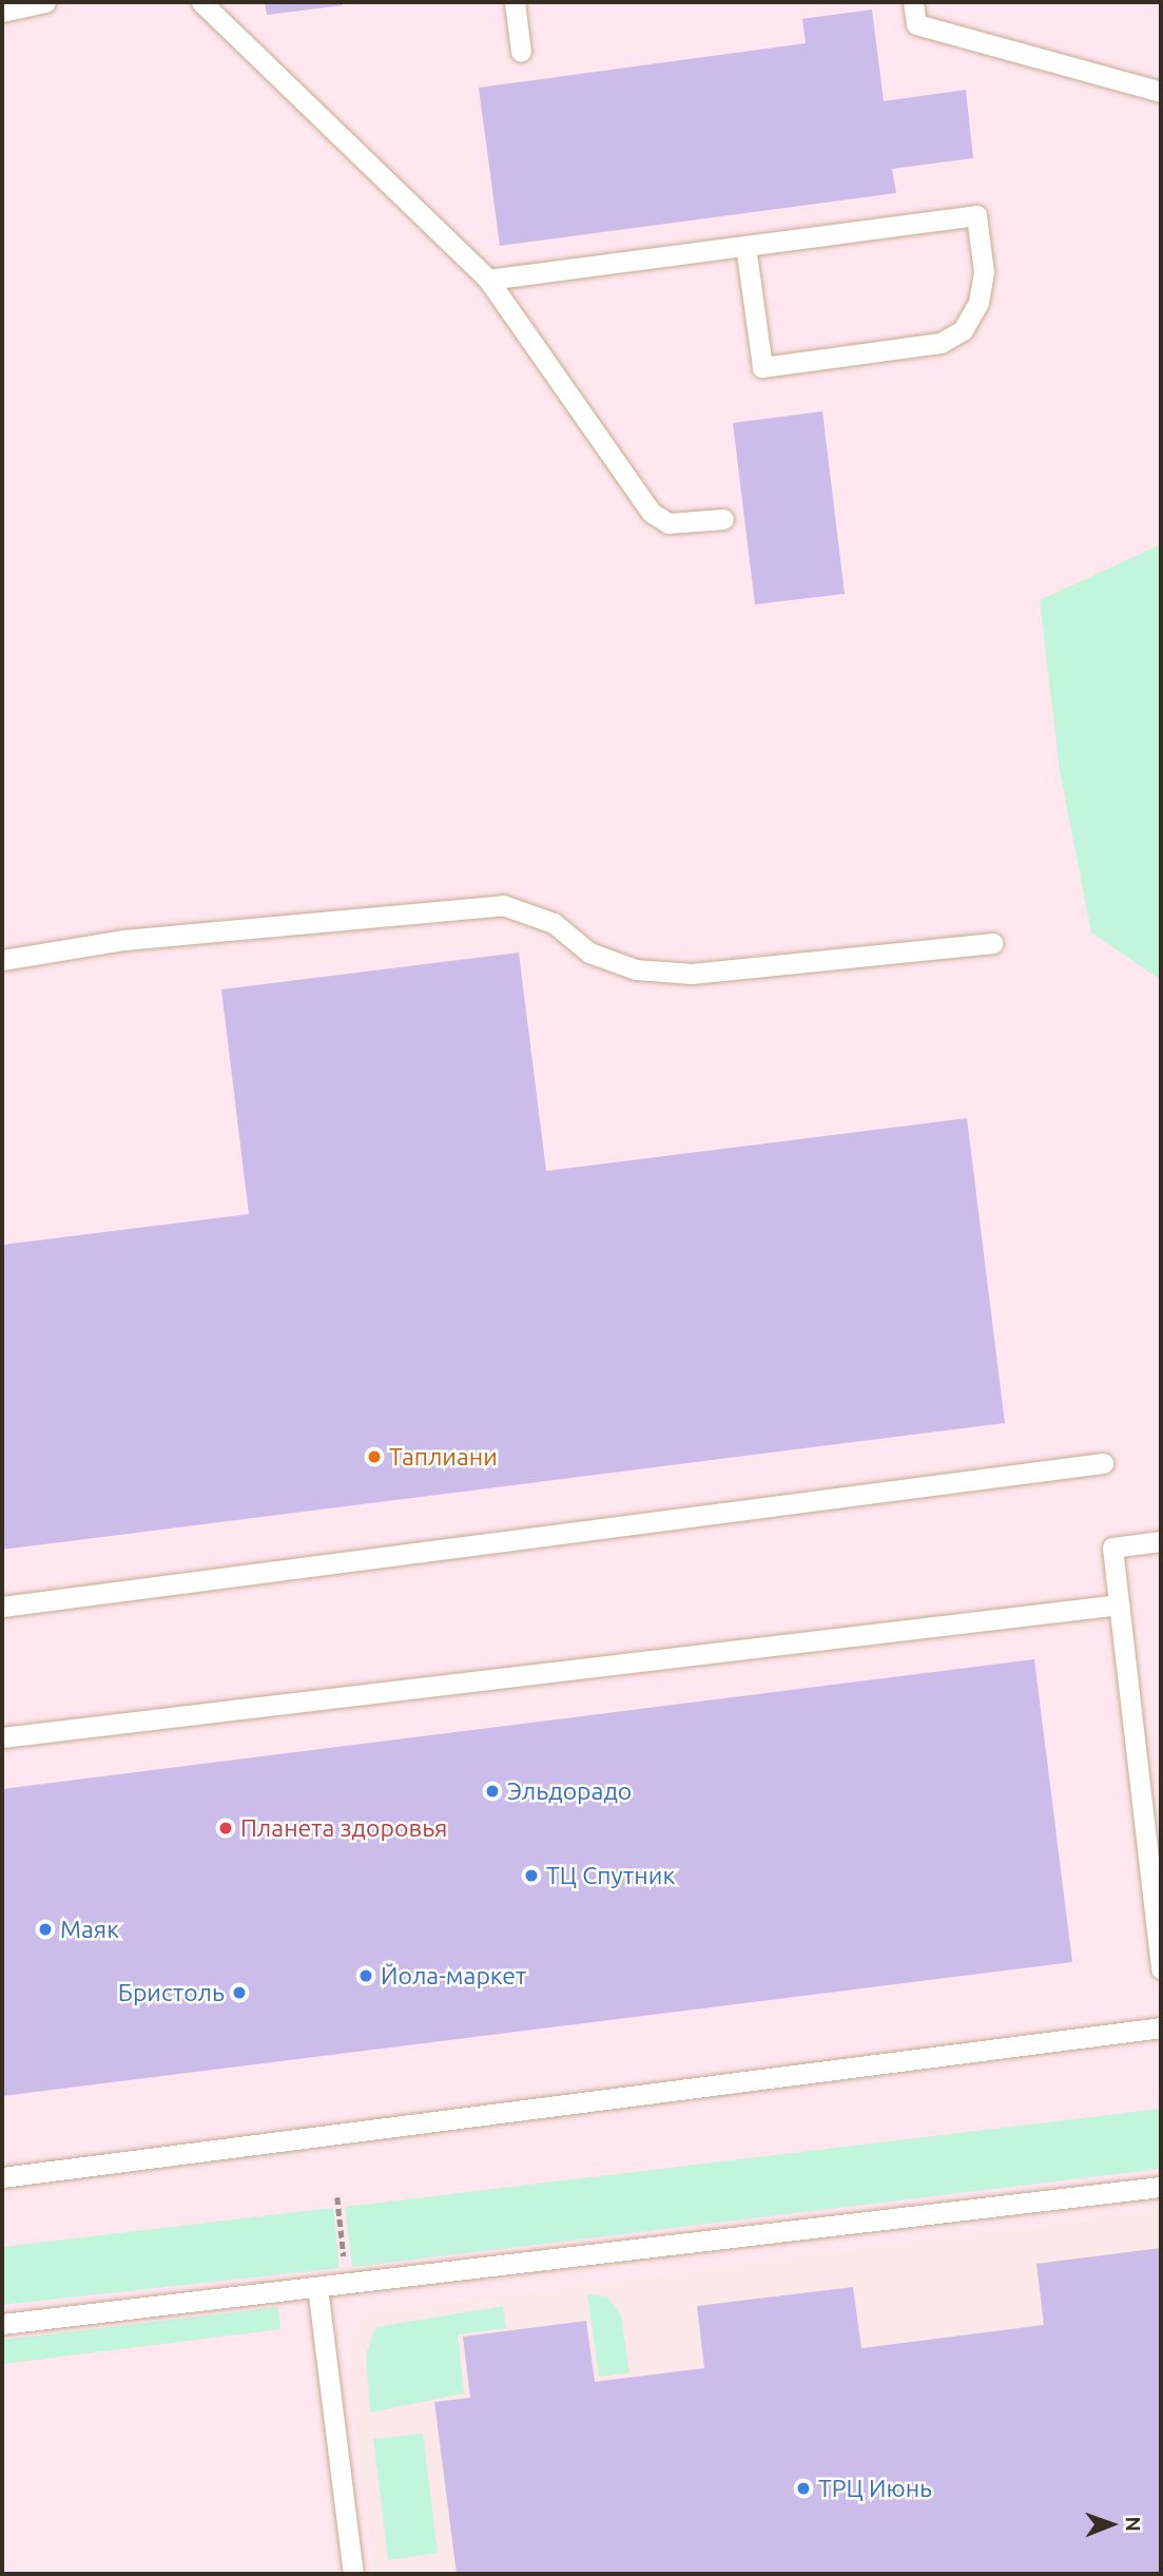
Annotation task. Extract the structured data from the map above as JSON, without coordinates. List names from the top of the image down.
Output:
{
  "places": [
    "Таплиани",
    "Эльдорадо",
    "Планета здоровья",
    "ТЦ Спутник",
    "Маяк",
    "Йола-маркет",
    "Бристоль",
    "ТРЦ Июнь"
  ],
  "north": "right"
}
